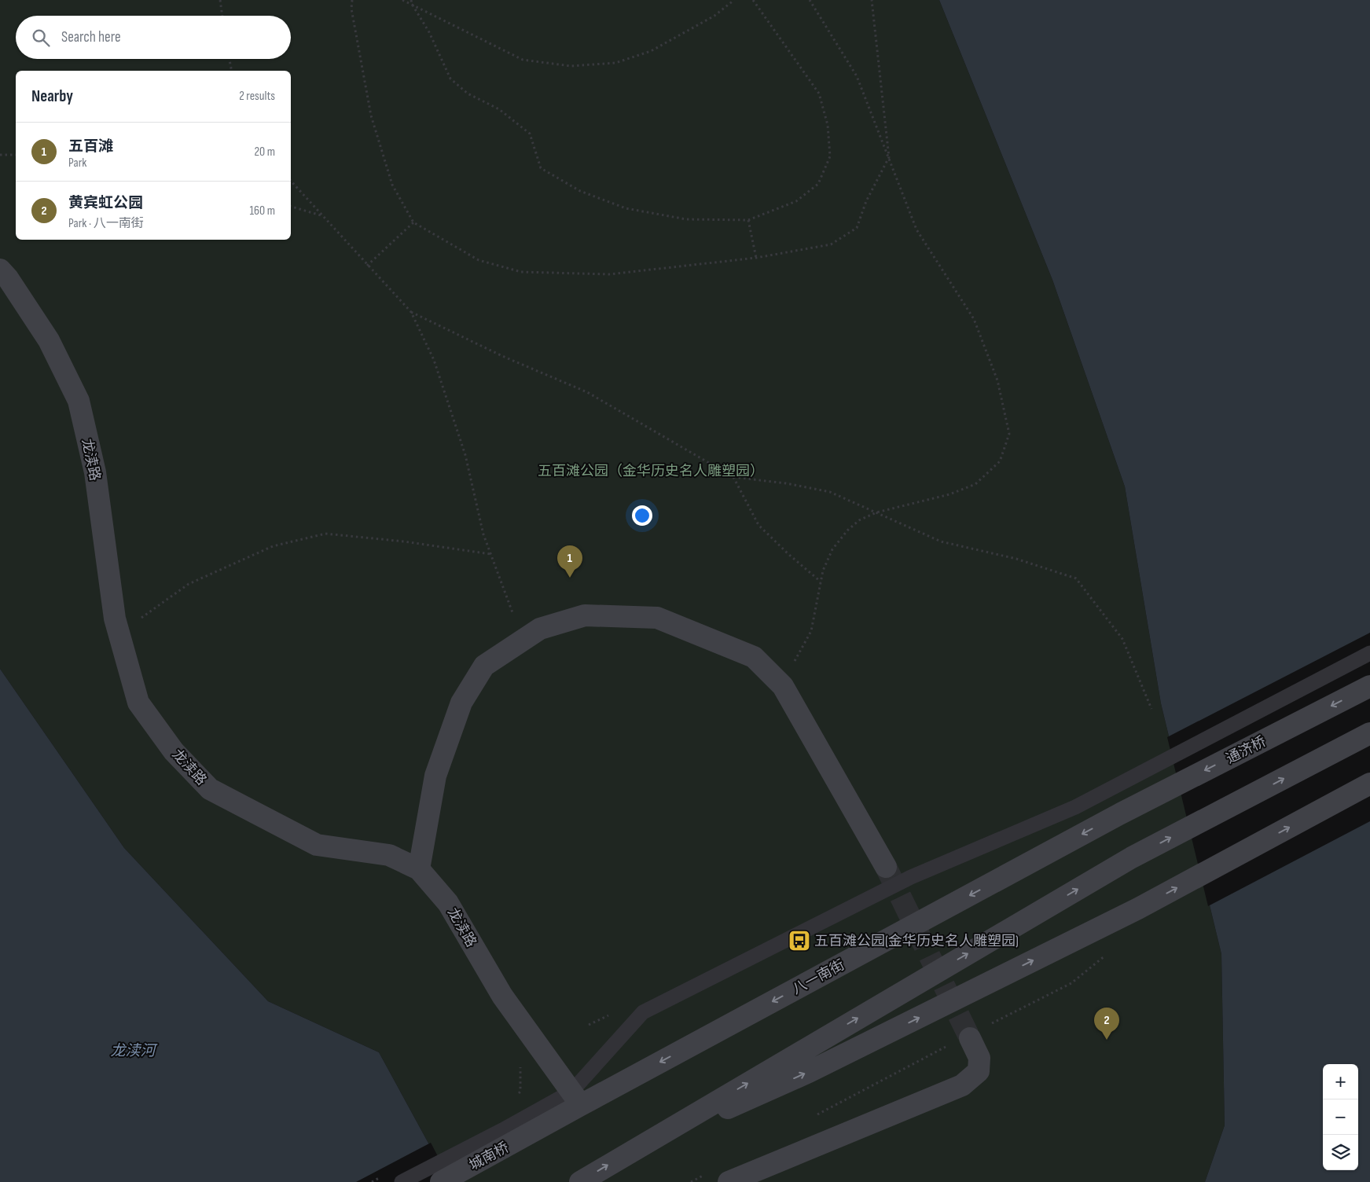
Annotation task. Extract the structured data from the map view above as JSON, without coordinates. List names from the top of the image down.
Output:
{
  "streets": {
    "main road": [
      "龙渎路",
      "通济桥",
      "八一南街",
      "城南桥"
    ]
  },
  "crossings": [
    ["龙渎路", "八一南街"],
    ["通济桥", "八一南街"],
    ["八一南街", "城南桥"]
  ],
  "water": ["龙渎河"],
  "parks": ["五百滩公园（金华历史名人雕塑园）"],
  "places": {
    "bus stop": ["五百滩公园(金华历史名人雕塑园)"]
  },
  "page": {
    "search": "Search here",
    "heading": ["Nearby", "2 results"],
    "list": [
      {
        "mark": "1",
        "name": "五百滩",
        "note": "Park",
        "value": "20 m"
      },
      {
        "mark": "2",
        "name": "黄宾虹公园",
        "note": "Park · 八一南街",
        "value": "160 m"
      }
    ],
    "pins": ["1", "2"],
    "map_buttons": ["+", "−"]
  }
}
